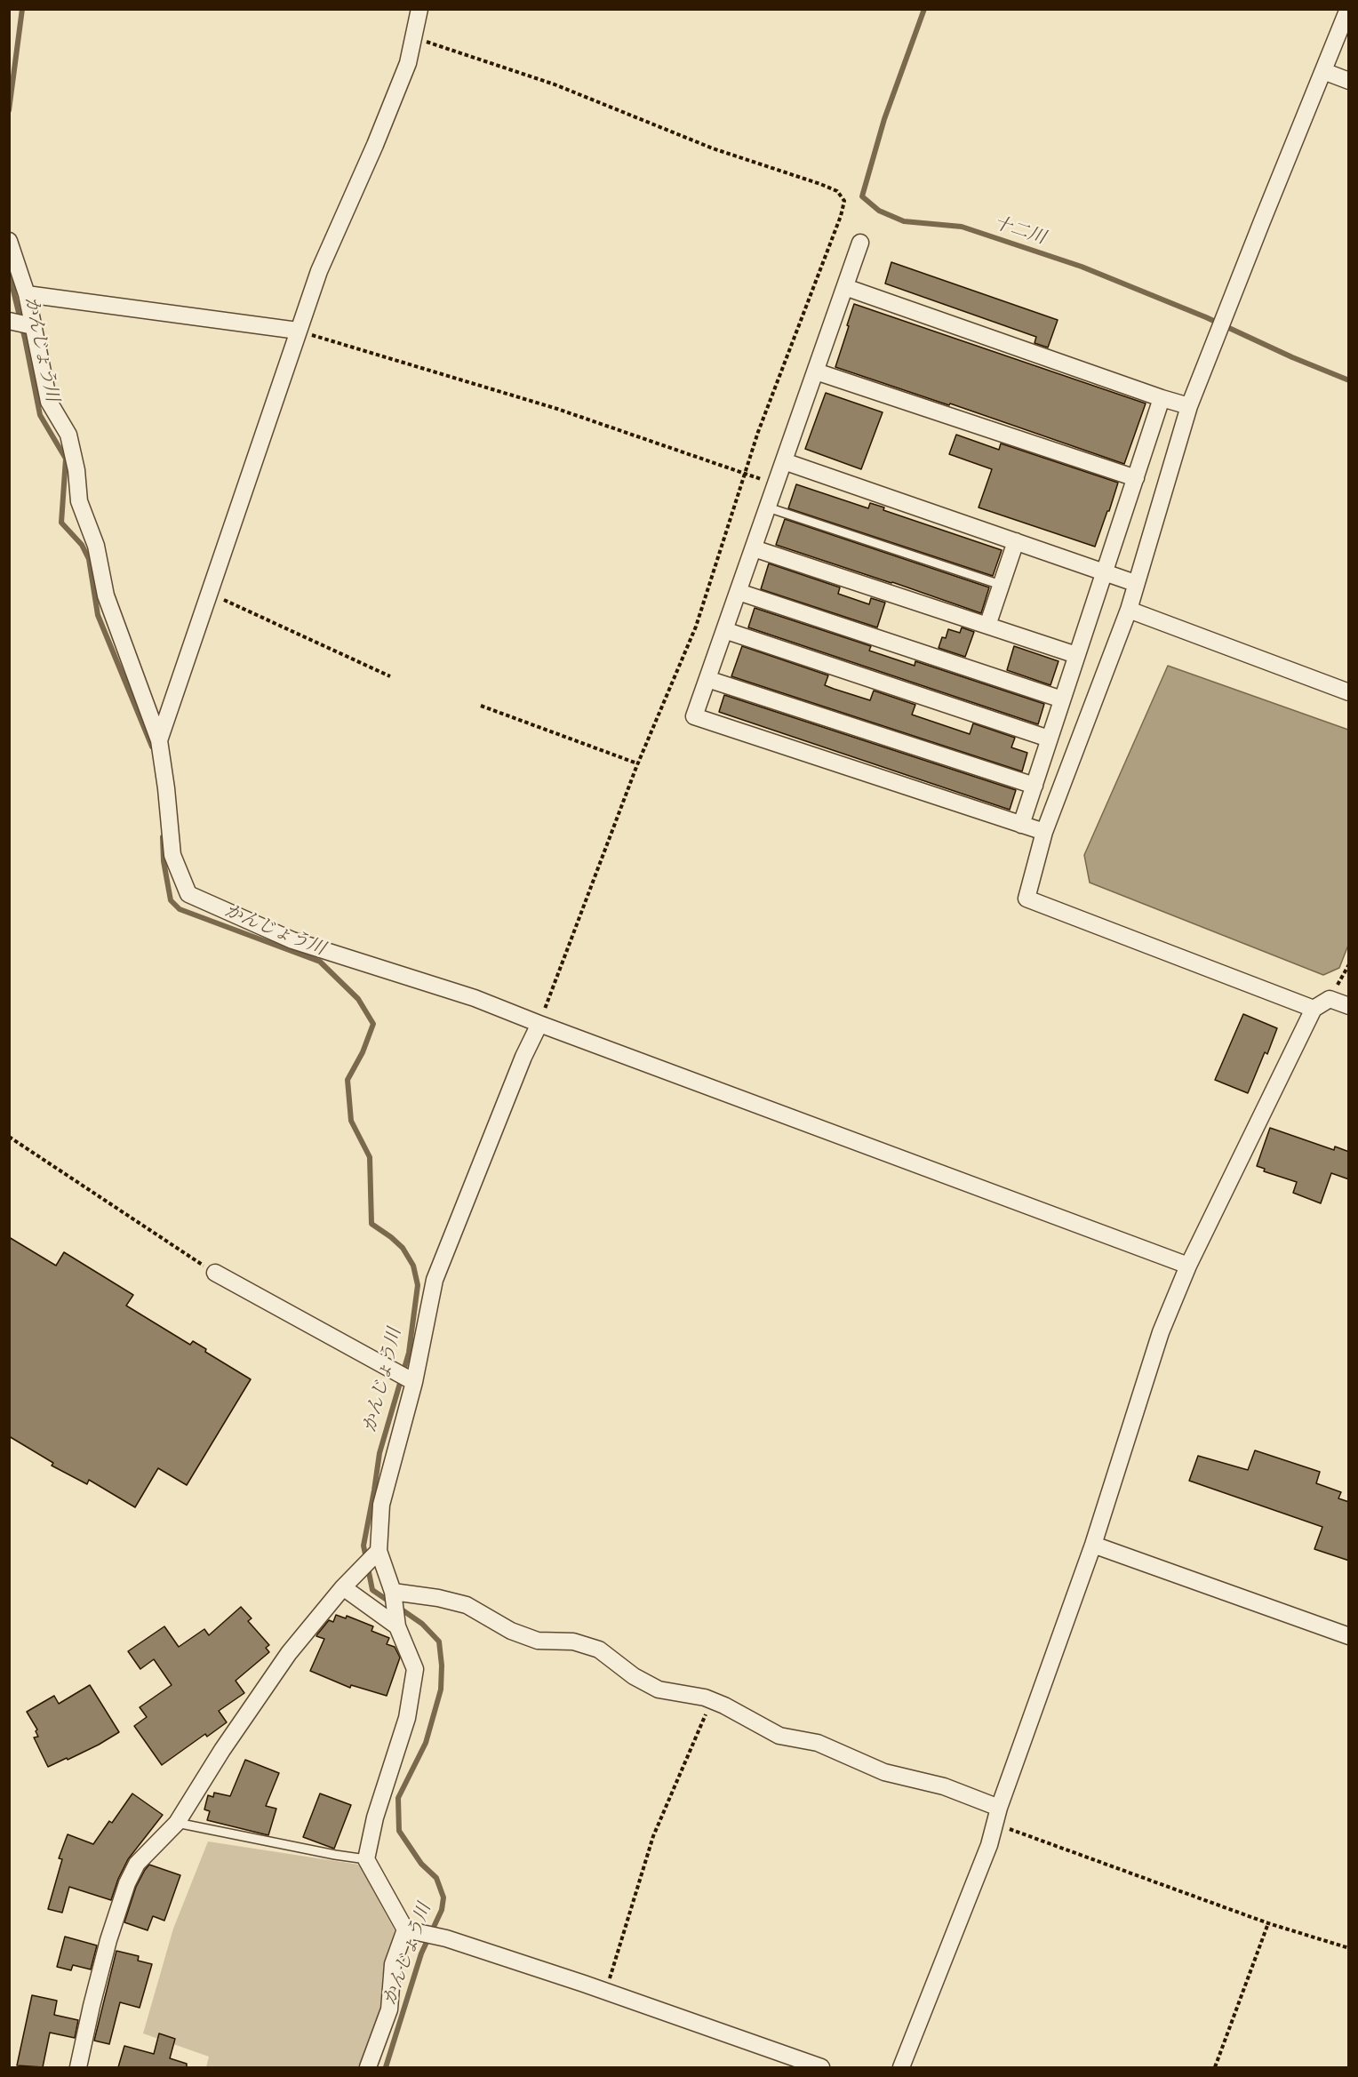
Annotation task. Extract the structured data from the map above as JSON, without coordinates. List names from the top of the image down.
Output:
{
  "water": ["十二川", "かんじょう川"]
}
